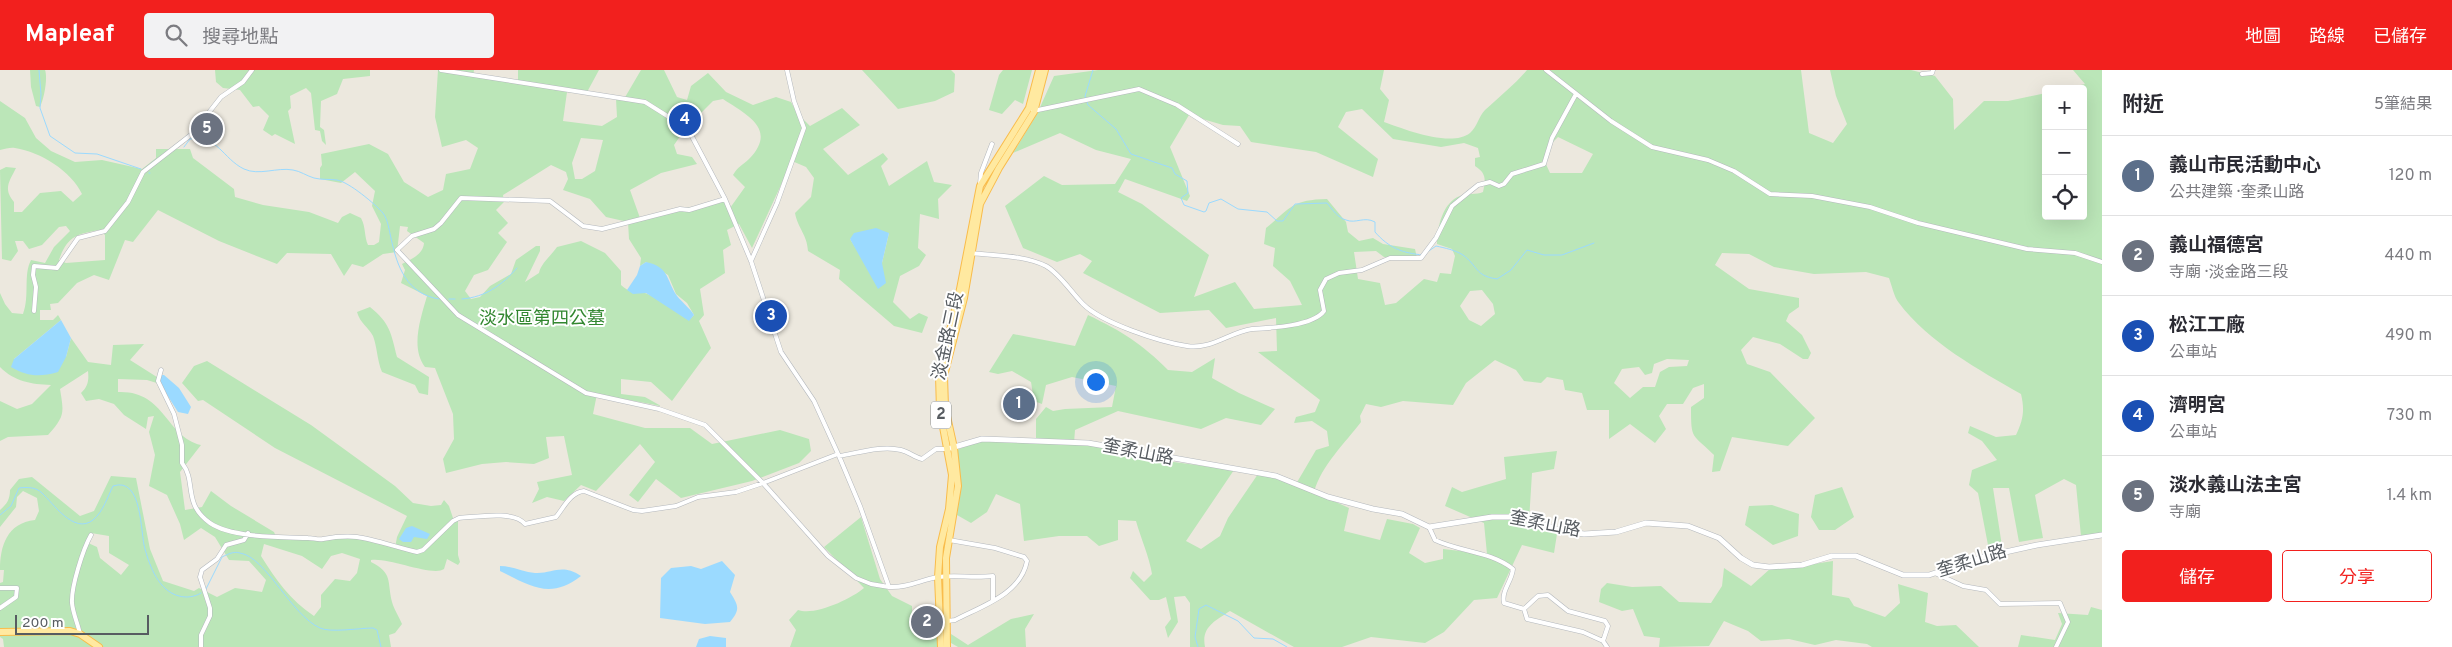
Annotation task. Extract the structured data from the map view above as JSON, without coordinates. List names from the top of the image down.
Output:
{
  "streets": {
    "main road": ["淡金路三段", "2"],
    "street": ["奎柔山路"]
  },
  "crossings": [
    ["淡金路三段", "奎柔山路"]
  ],
  "parks": ["淡水區第四公墓"],
  "scale_bar": "200 m",
  "page": {
    "header": "Mapleaf",
    "search": "搜尋地點",
    "nav": ["地圖", "路線", "已儲存"],
    "heading": ["附近", "5筆結果"],
    "map_buttons": ["+", "−"],
    "pins": [
      "4",
      "5",
      "3",
      "1",
      "2"
    ],
    "list": [
      {
        "mark": "1",
        "name": "義山市民活動中心",
        "note": "公共建築 · 奎柔山路",
        "value": "120 m"
      },
      {
        "mark": "2",
        "name": "義山福德宮",
        "note": "寺廟 · 淡金路三段",
        "value": "440 m"
      },
      {
        "mark": "3",
        "name": "松江工廠",
        "note": "公車站",
        "value": "490 m"
      },
      {
        "mark": "4",
        "name": "濟明宮",
        "note": "公車站",
        "value": "730 m"
      },
      {
        "mark": "5",
        "name": "淡水義山法主宮",
        "note": "寺廟",
        "value": "1.4 km"
      }
    ],
    "buttons": ["儲存", "分享"],
    "scale": "200 m"
  }
}
